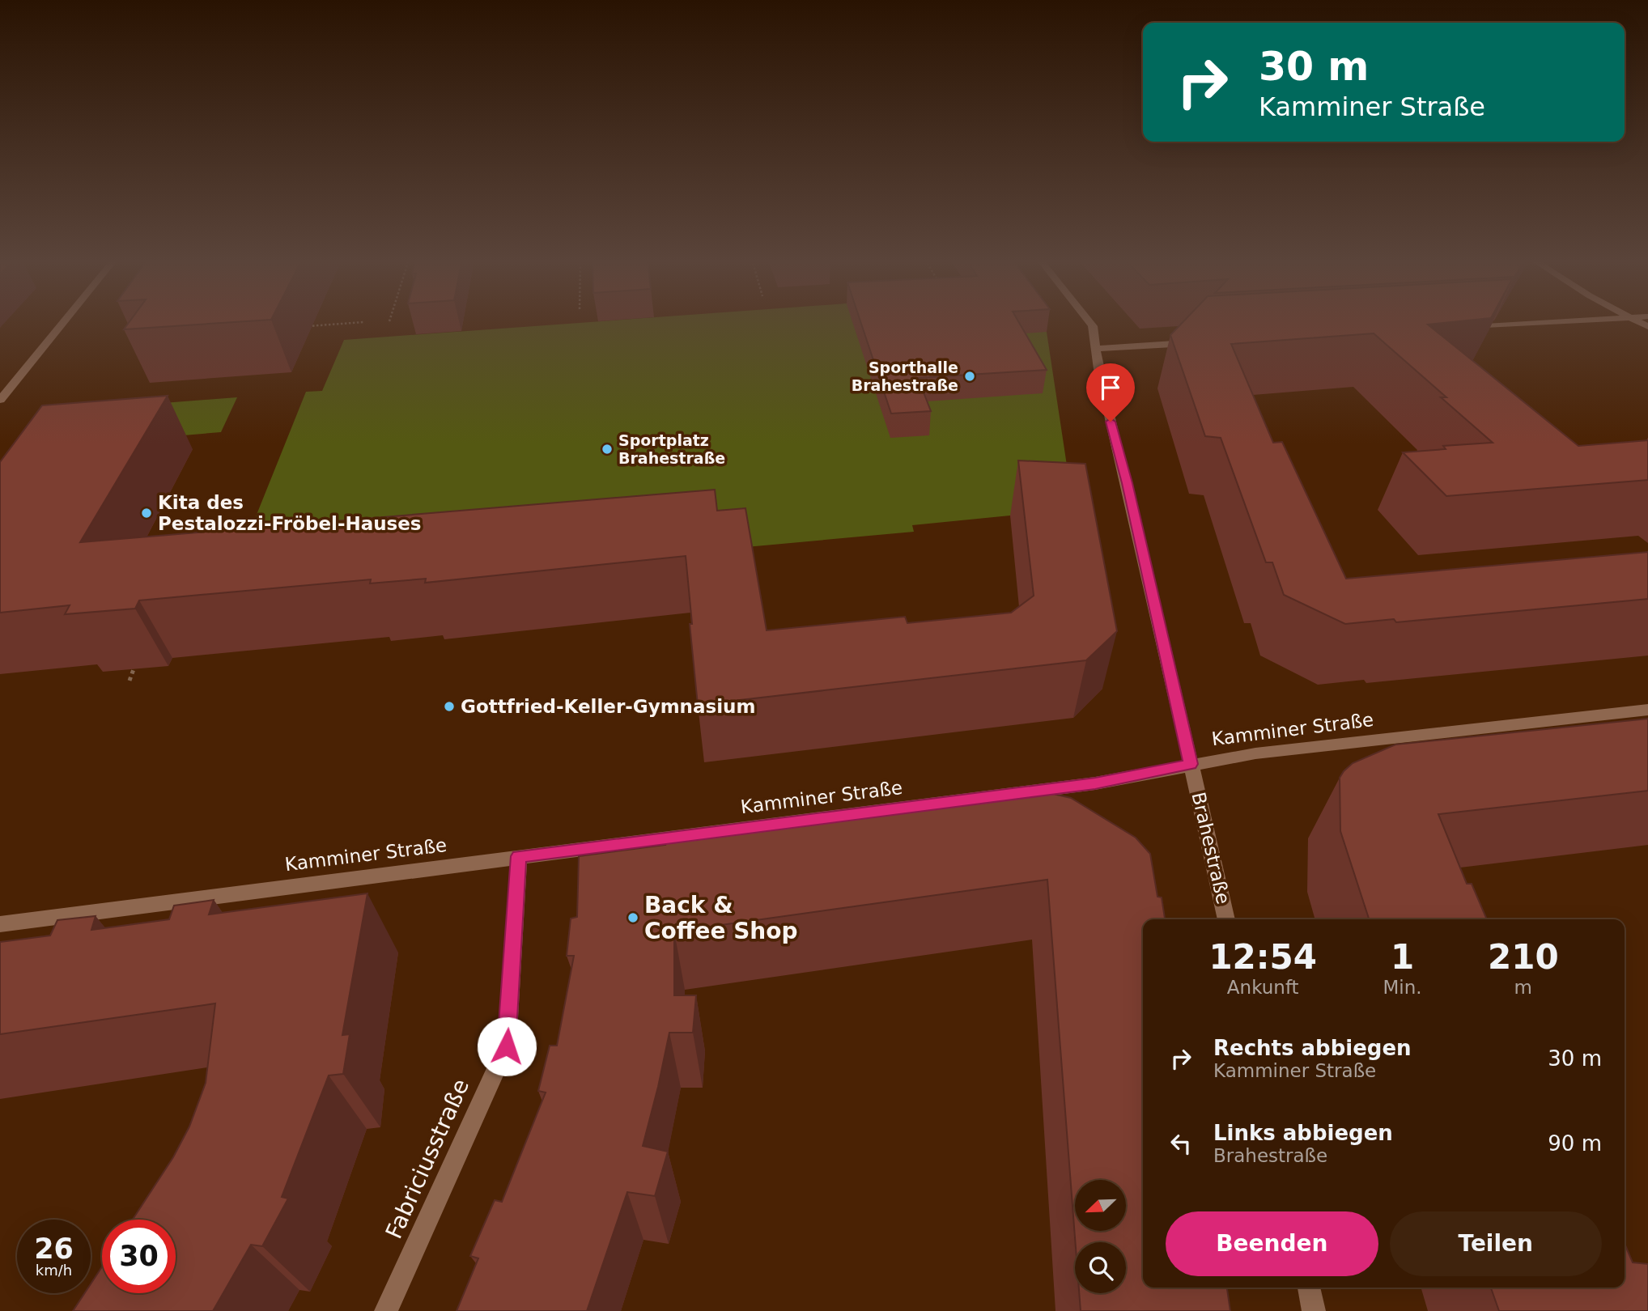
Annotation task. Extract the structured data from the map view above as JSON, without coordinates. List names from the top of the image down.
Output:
{
  "streets": {
    "street": ["Kamminer Straße", "Brahestraße", "Fabriciusstraße"]
  },
  "crossings": [
    ["Kamminer Straße", "Brahestraße"],
    ["Kamminer Straße", "Fabriciusstraße"]
  ],
  "places": [
    "Sporthalle Brahestraße",
    "Sportplatz Brahestraße",
    "Kita des Pestalozzi-Fröbel-Hauses",
    "Gottfried-Keller-Gymnasium",
    "Back & Coffee Shop"
  ],
  "north": "bottom left",
  "page": {
    "turn": ["30 m", "Kamminer Straße"],
    "eta": [
      "12:54",
      "Ankunft",
      "1",
      "Min.",
      "210",
      "m"
    ],
    "list": [
      {
        "name": "Rechts abbiegen",
        "note": "Kamminer Straße",
        "value": "30 m"
      },
      {
        "name": "Links abbiegen",
        "note": "Brahestraße",
        "value": "90 m"
      }
    ],
    "buttons": ["Beenden", "Teilen"],
    "speed": "26 km/h",
    "limit": "30"
  }
}
